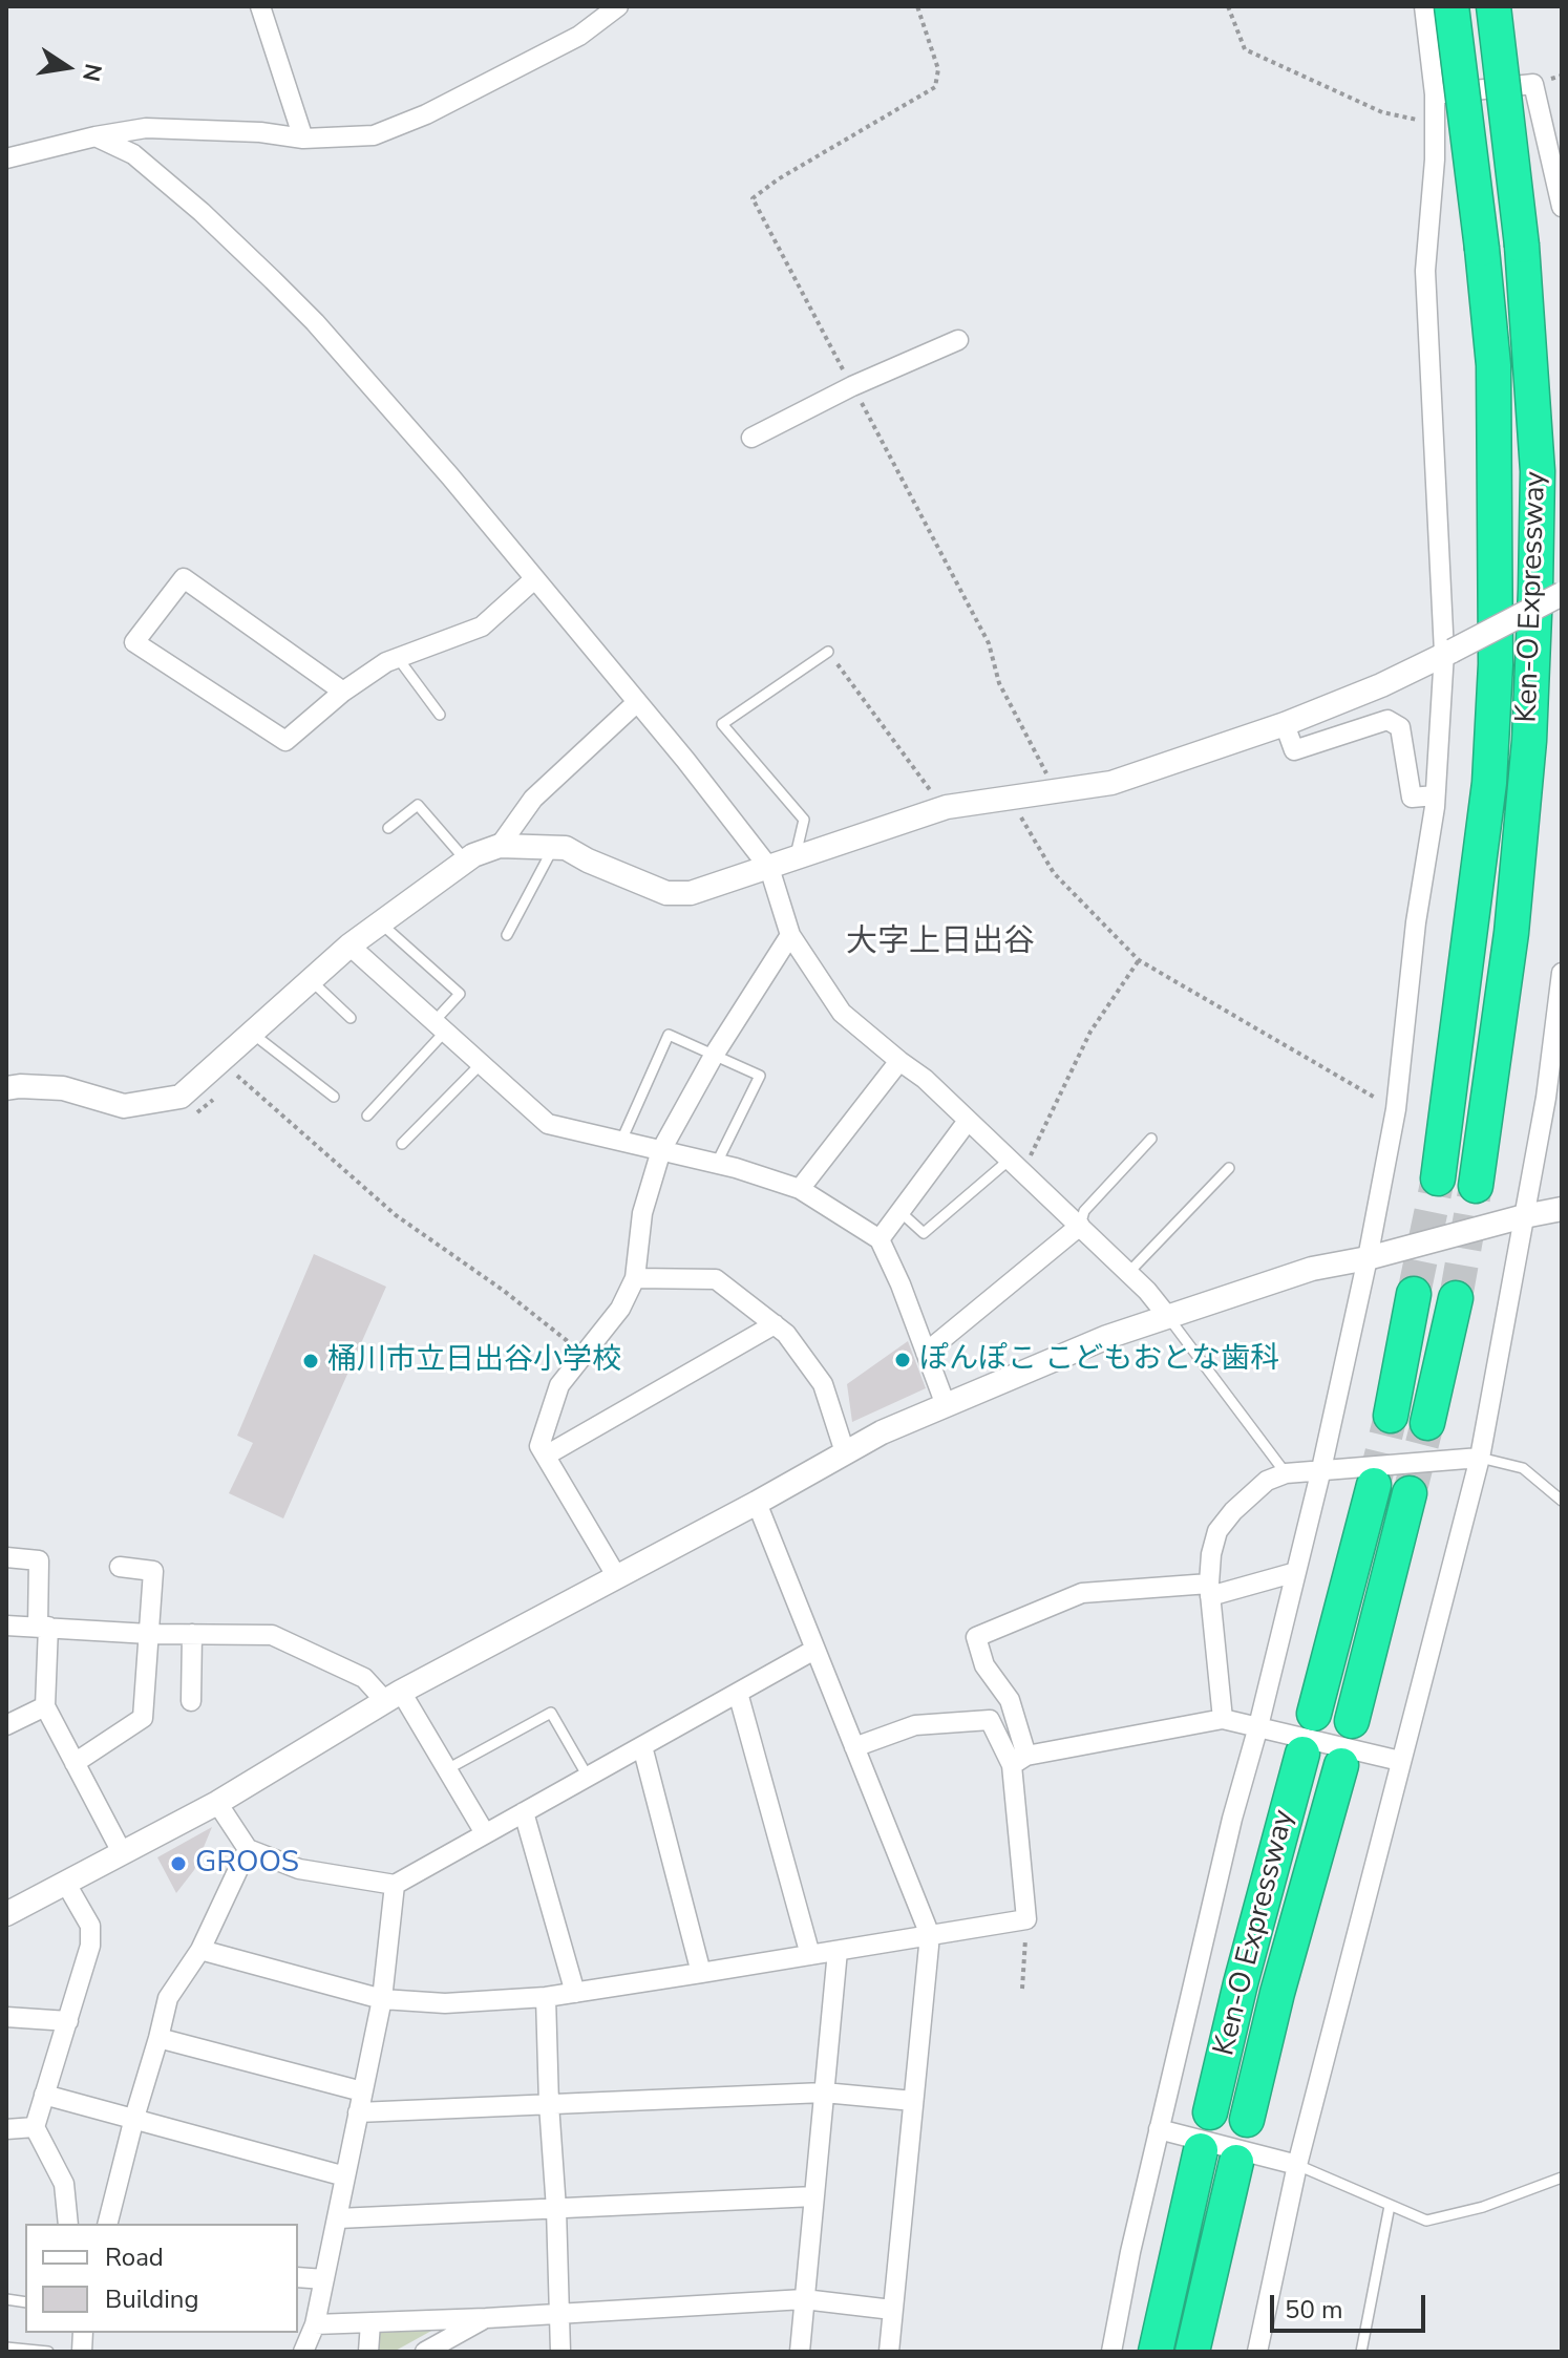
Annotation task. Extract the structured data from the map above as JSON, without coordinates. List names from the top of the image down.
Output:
{
  "streets": {
    "highway": ["Ken-O Expressway"]
  },
  "districts": ["大字上日出谷"],
  "places": ["ぽんぽこ こどもおとな歯科", "桶川市立日出谷小学校", "GROOS"],
  "legend": ["Road", "Building"],
  "scale_bar": "50 m",
  "north": "right"
}
